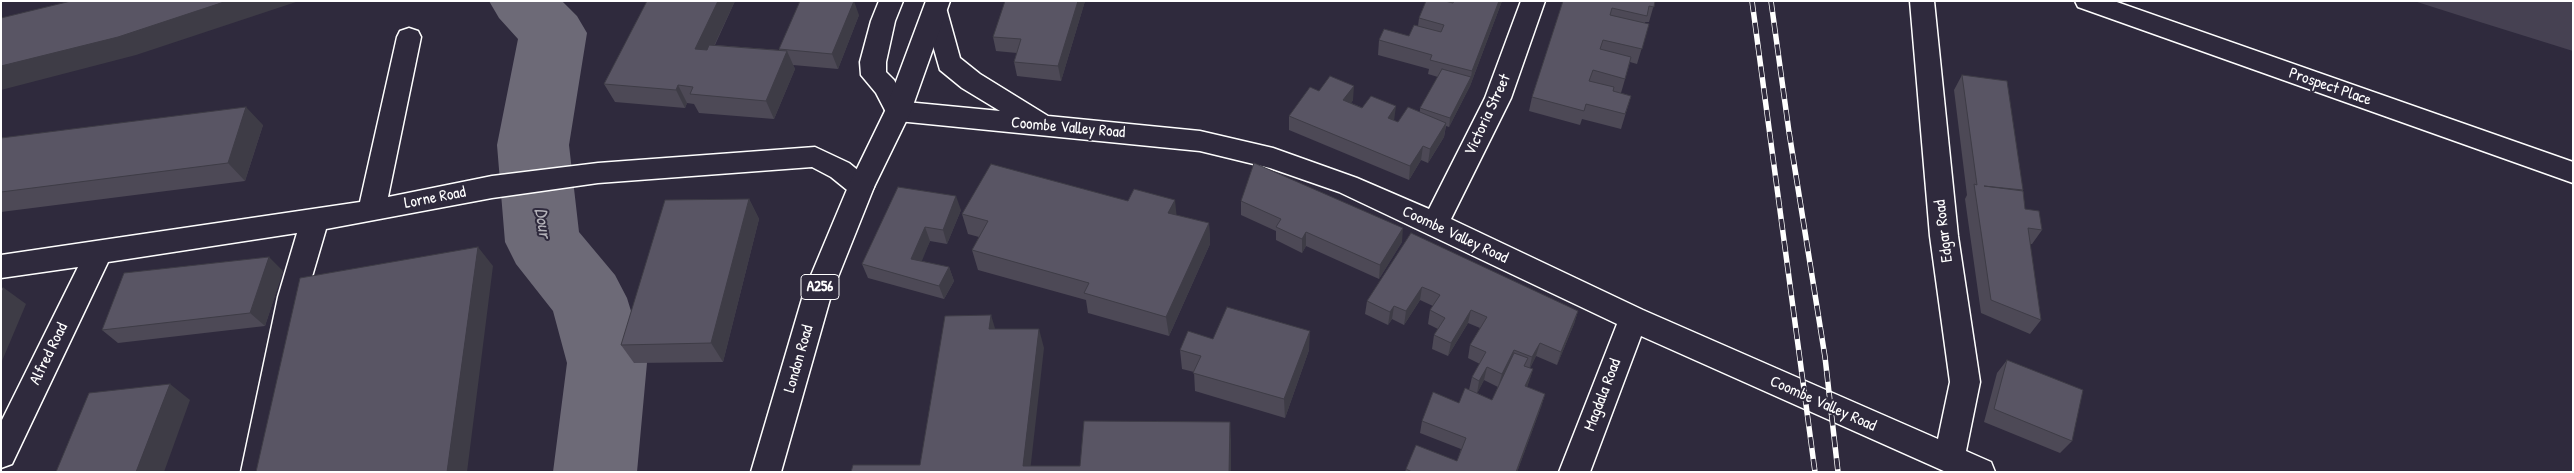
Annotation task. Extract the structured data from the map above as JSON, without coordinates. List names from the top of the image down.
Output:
{
  "streets": {
    "street": [
      "Prospect Place",
      "Victoria Street",
      "Coombe Valley Road",
      "Lorne Road",
      "Edgar Road",
      "A256",
      "Alfred Road",
      "London Road",
      "Magdala Road"
    ]
  },
  "crossings": [
    ["Victoria Street", "Coombe Valley Road"],
    ["Coombe Valley Road", "Edgar Road"],
    ["Coombe Valley Road", "London Road"],
    ["Coombe Valley Road", "Magdala Road"],
    ["Lorne Road", "Alfred Road"],
    ["Lorne Road", "London Road"]
  ],
  "water": ["Dour"]
}
